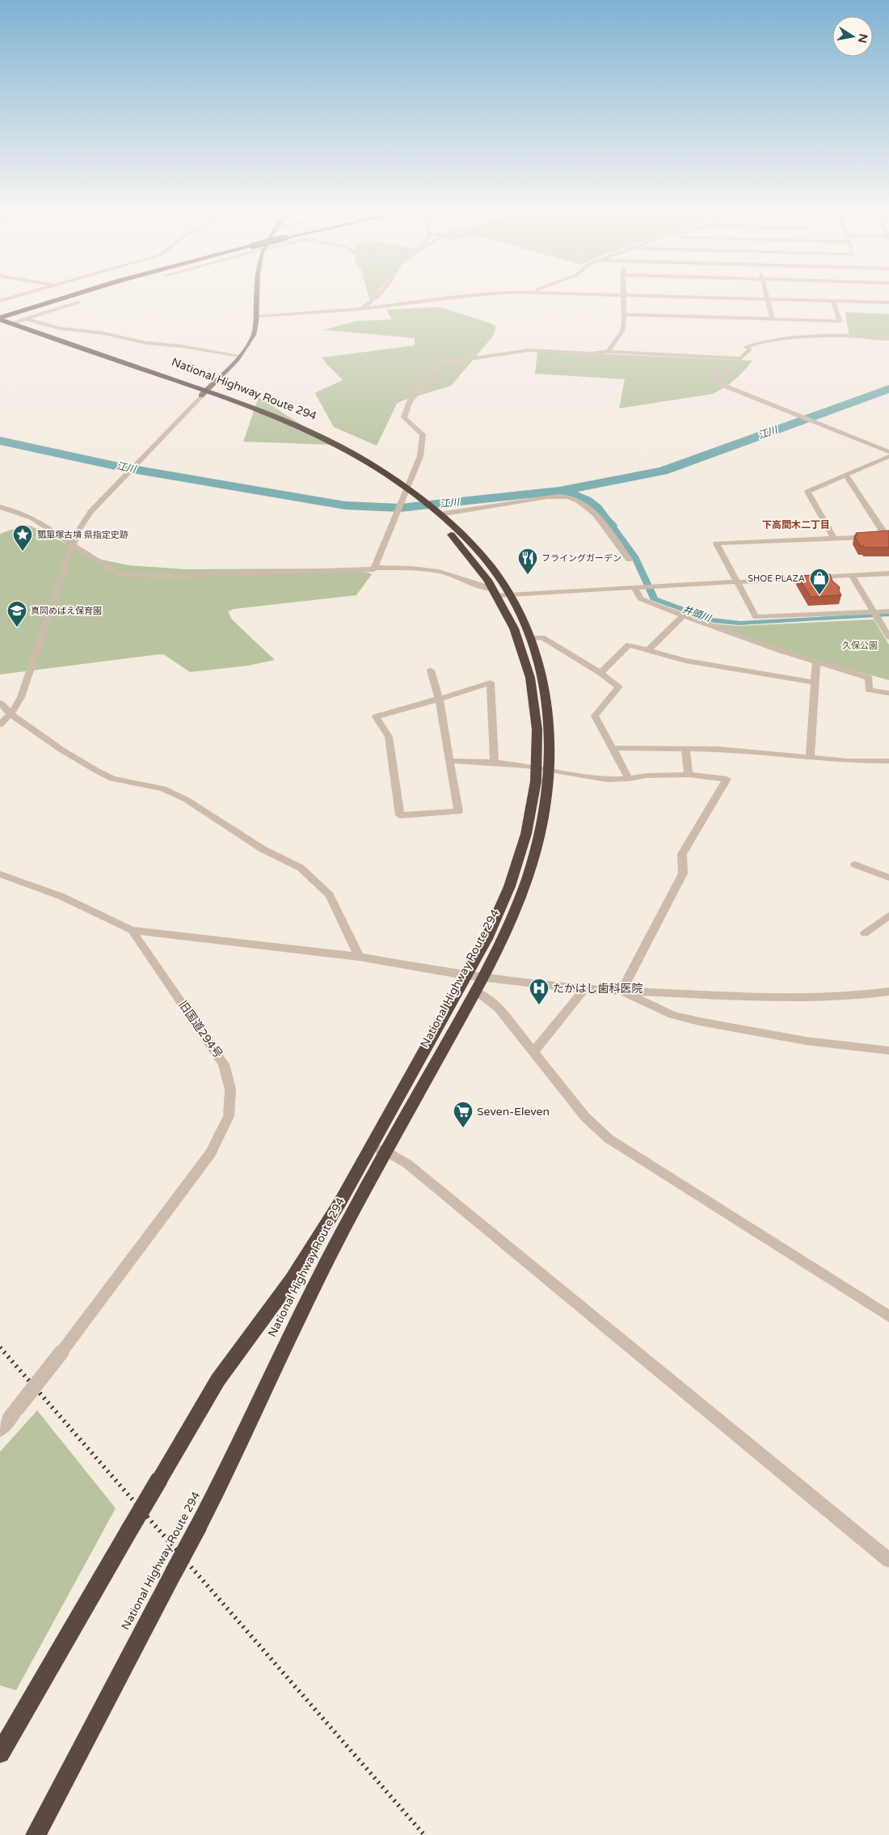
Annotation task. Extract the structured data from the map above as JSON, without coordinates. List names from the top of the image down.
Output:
{
  "streets": {
    "highway": ["National Highway Route 294"],
    "street": ["旧国道294号"]
  },
  "districts": ["下高間木二丁目"],
  "water": ["江川", "井頭川"],
  "parks": ["久保公園"],
  "places": {
    "place": ["瓢箪塚古墳 県指定史跡"],
    "restaurant": ["フライングガーデン"],
    "shop": ["SHOE PLAZA"],
    "school or university": ["真岡めばえ保育園"],
    "hospital": ["たかはし歯科医院"],
    "supermarket": ["Seven-Eleven"]
  },
  "north": "right"
}
